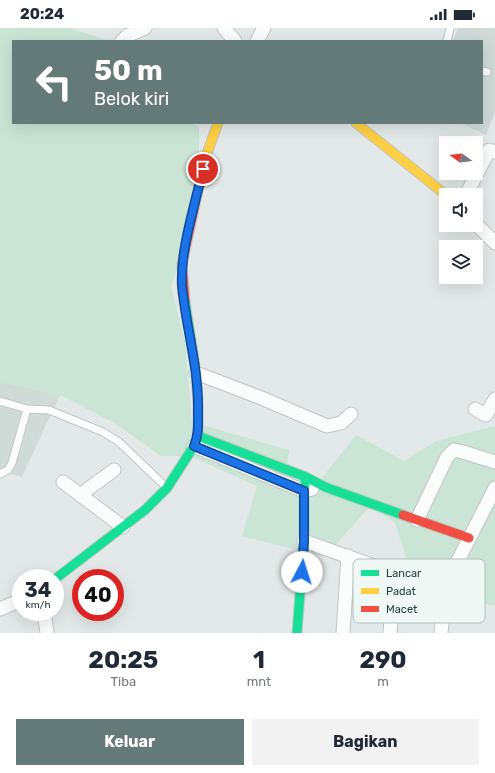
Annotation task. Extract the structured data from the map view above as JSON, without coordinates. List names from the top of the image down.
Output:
{
  "legend": ["Lancar", "Padat", "Macet"],
  "north": "left",
  "page": {
    "status": "20:24",
    "turn": ["50 m", "Belok kiri"],
    "speed": "34 km/h",
    "limit": "40",
    "eta": [
      "20:25",
      "Tiba",
      "1",
      "mnt",
      "290",
      "m"
    ],
    "buttons": ["Keluar", "Bagikan"]
  }
}
